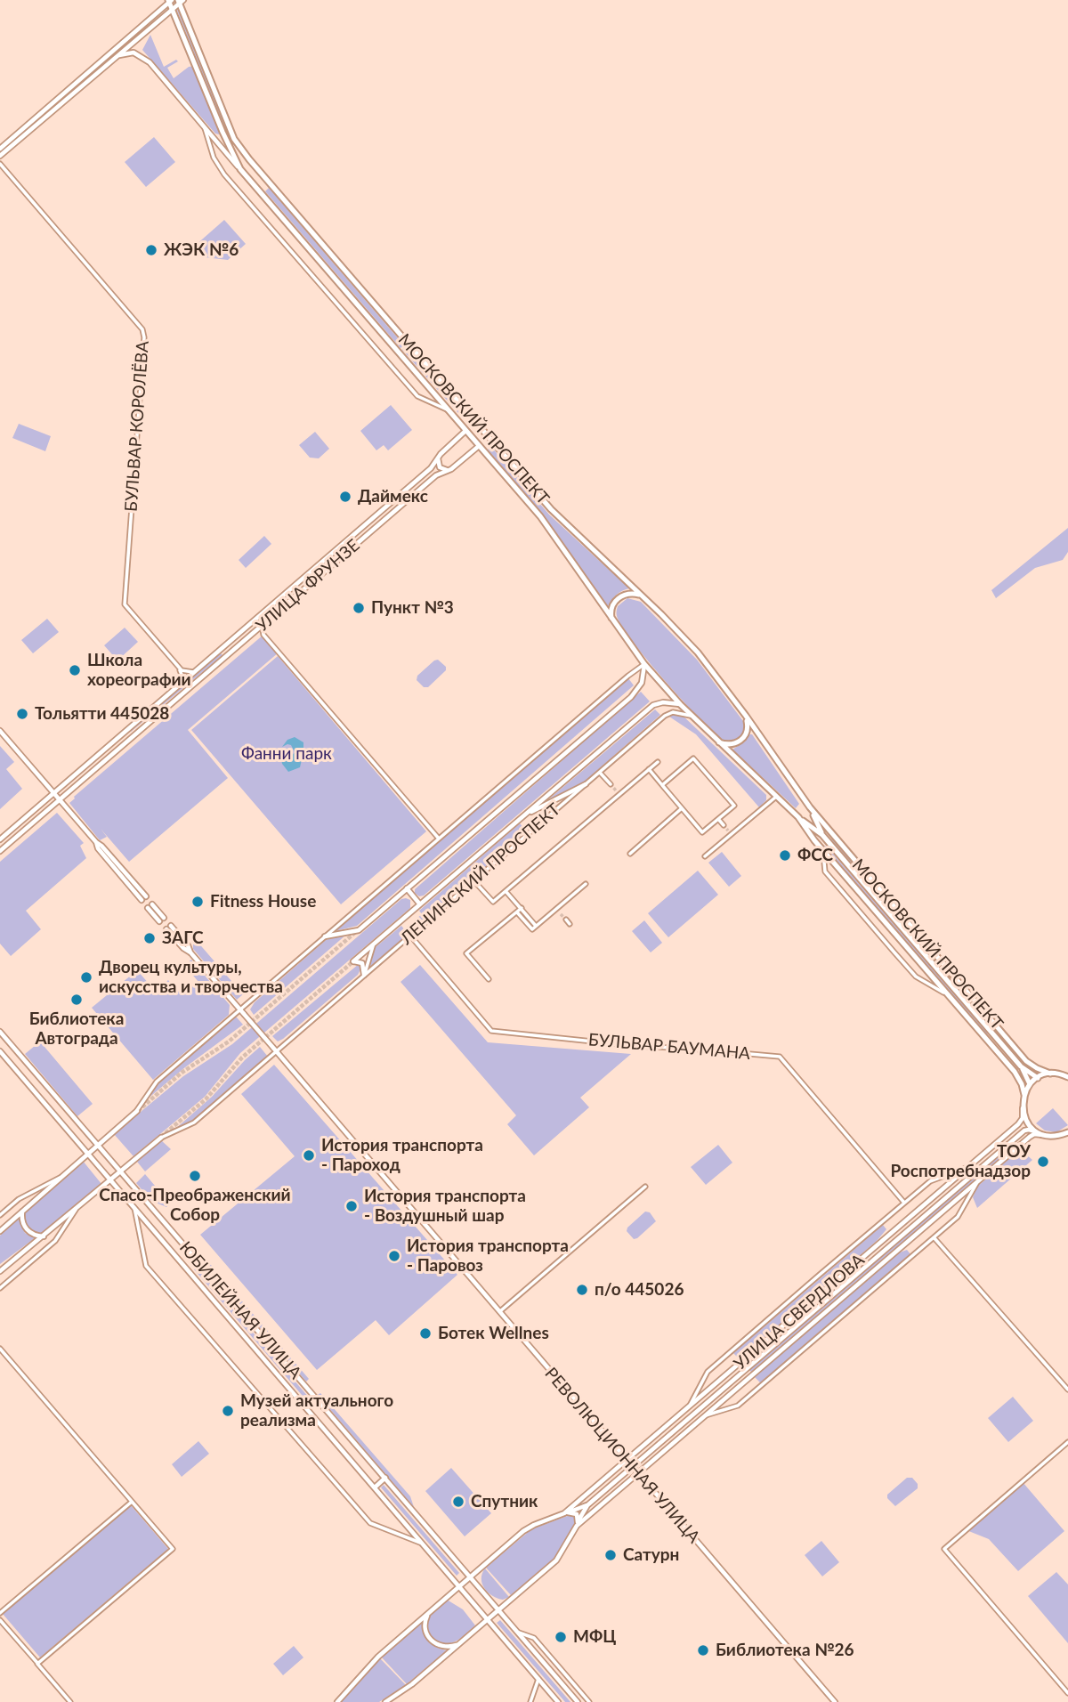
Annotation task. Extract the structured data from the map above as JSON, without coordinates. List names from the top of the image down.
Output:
{
  "streets": {
    "main road": [
      "МОСКОВСКИЙ ПРОСПЕКТ",
      "УЛИЦА ФРУНЗЕ",
      "ЛЕНИНСКИЙ ПРОСПЕКТ",
      "ЮБИЛЕЙНАЯ УЛИЦА",
      "УЛИЦА СВЕРДЛОВА",
      "РЕВОЛЮЦИОННАЯ УЛИЦА"
    ],
    "street": ["БУЛЬВАР КОРОЛЁВА", "БУЛЬВАР БАУМАНА"]
  },
  "crossings": [
    ["МОСКОВСКИЙ ПРОСПЕКТ", "УЛИЦА ФРУНЗЕ"],
    ["МОСКОВСКИЙ ПРОСПЕКТ", "ЛЕНИНСКИЙ ПРОСПЕКТ"],
    ["БУЛЬВАР КОРОЛЁВА", "УЛИЦА ФРУНЗЕ"],
    ["ЛЕНИНСКИЙ ПРОСПЕКТ", "БУЛЬВАР БАУМАНА"],
    ["ЛЕНИНСКИЙ ПРОСПЕКТ", "РЕВОЛЮЦИОННАЯ УЛИЦА"],
    ["ЮБИЛЕЙНАЯ УЛИЦА", "УЛИЦА СВЕРДЛОВА"],
    ["УЛИЦА СВЕРДЛОВА", "РЕВОЛЮЦИОННАЯ УЛИЦА"]
  ],
  "parks": ["Фанни парк"],
  "places": [
    "ЖЭК №6",
    "Даймекс",
    "Пункт №3",
    "Школа хореографии",
    "Тольятти 445028",
    "ФСС",
    "Fitness House",
    "ЗАГС",
    "Дворец культуры, искусства и творчества",
    "Библиотека Автограда",
    "История транспорта - Пароход",
    "ТОУ Роспотребнадзор",
    "Спасо-Преображенский Собор",
    "История транспорта - Воздушный шар",
    "История транспорта - Паровоз",
    "п/о 445026",
    "Ботек Wellnes",
    "Музей актуального реализма",
    "Спутник",
    "Сатурн",
    "МФЦ",
    "Библиотека №26"
  ]
}
